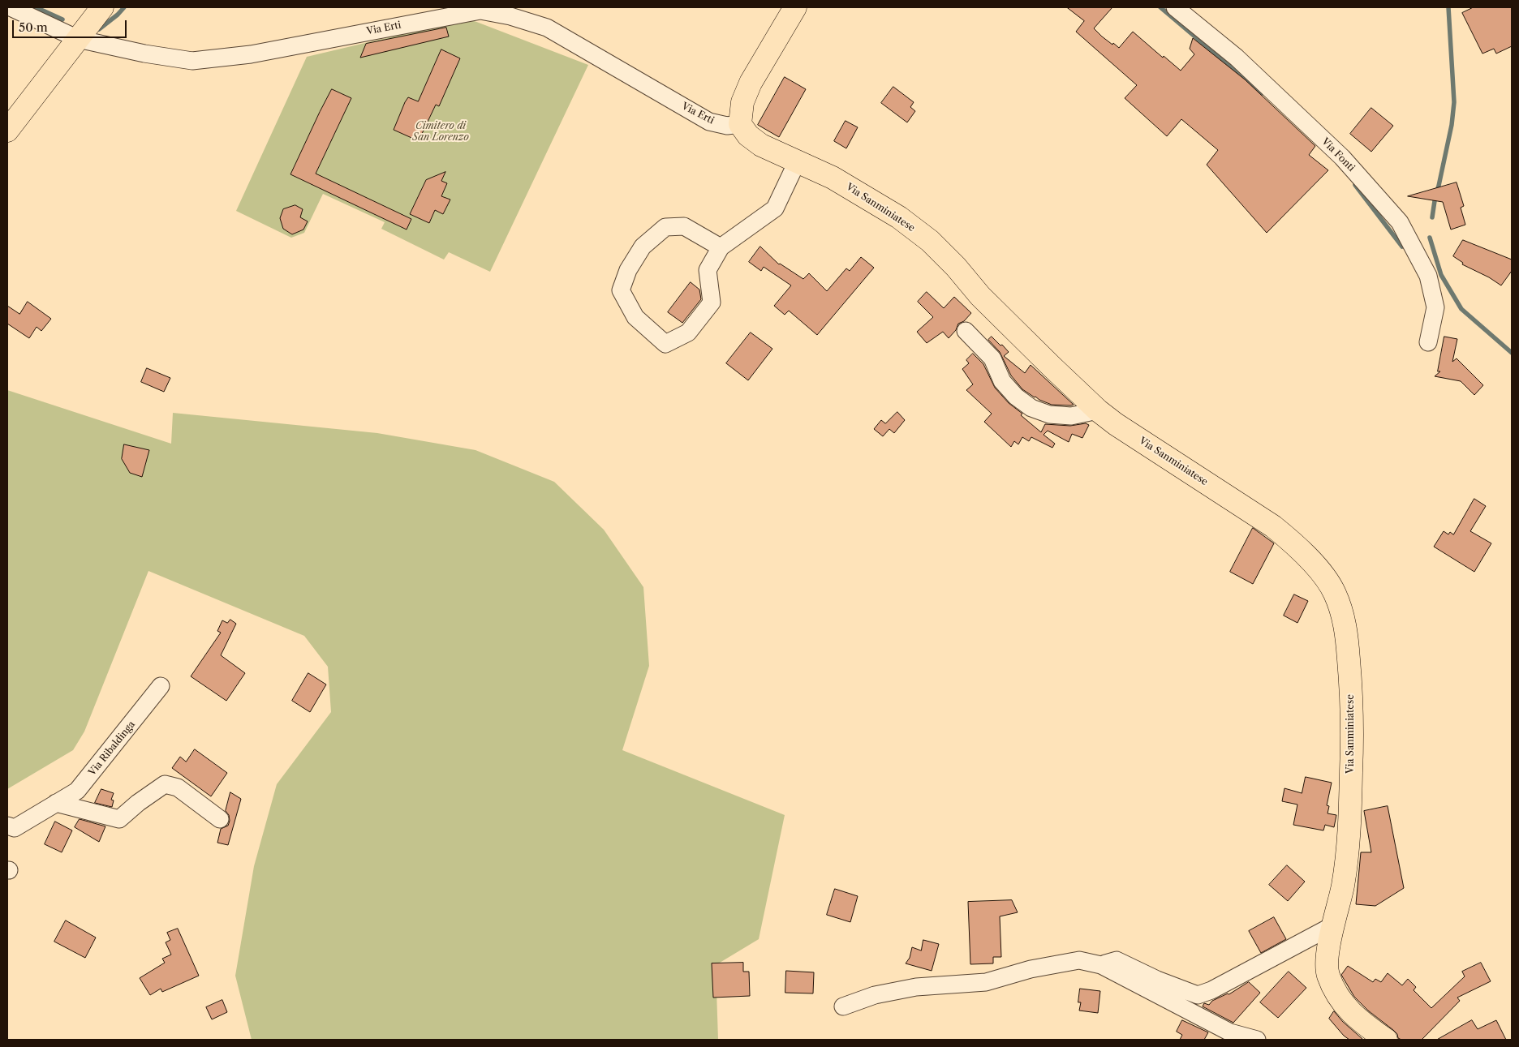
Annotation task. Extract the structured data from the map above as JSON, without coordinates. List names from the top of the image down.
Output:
{
  "streets": {
    "main road": ["Via Sanminiatese"],
    "street": ["Via Erti", "Via Fonti", "Via Ribaldinga"]
  },
  "crossings": [
    ["Via Erti", "Via Sanminiatese"]
  ],
  "parks": ["Cimitero di San Lorenzo"],
  "scale_bar": "50 m"
}
